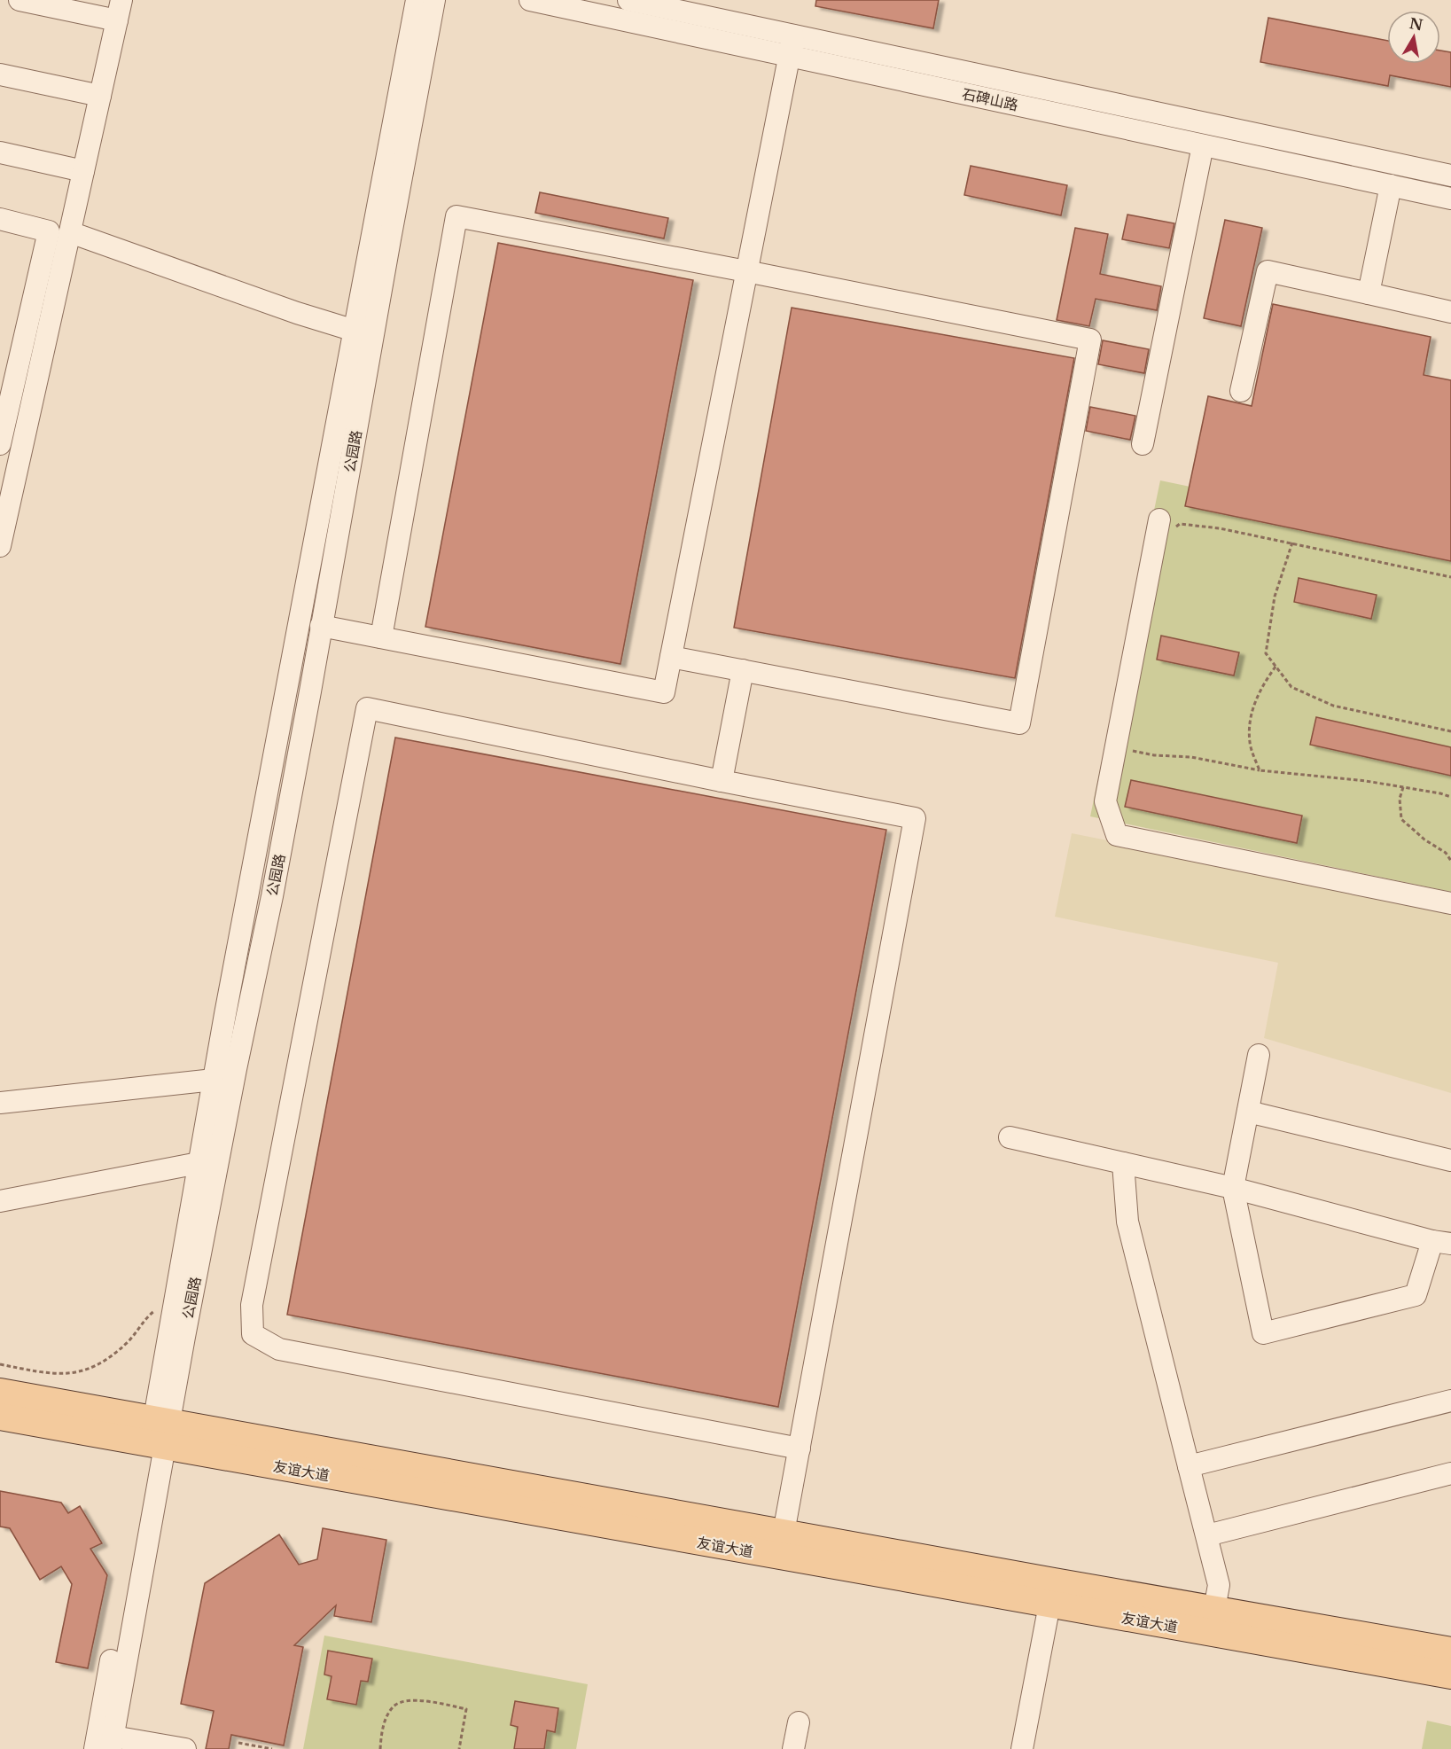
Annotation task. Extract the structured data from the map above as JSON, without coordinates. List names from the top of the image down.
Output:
{
  "streets": {
    "main road": ["友谊大道"],
    "street": ["石碑山路", "公园路"]
  },
  "crossings": [
    ["公园路", "友谊大道"]
  ],
  "north": "top"
}
